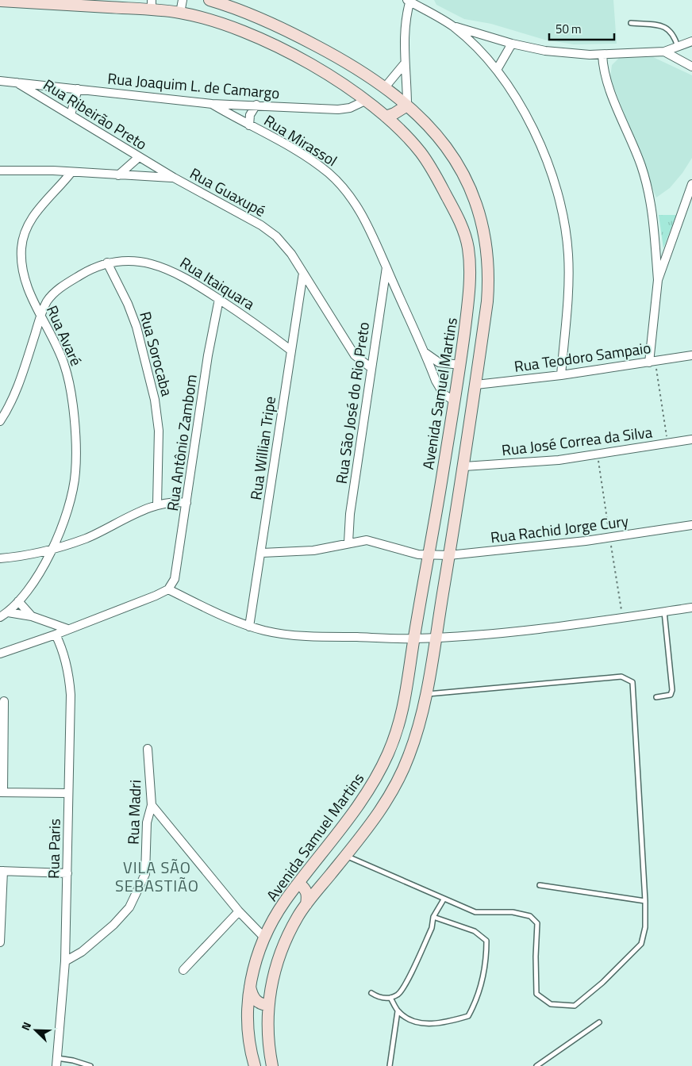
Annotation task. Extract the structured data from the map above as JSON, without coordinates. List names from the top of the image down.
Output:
{
  "streets": {
    "main road": ["Avenida Samuel Martins"],
    "street": [
      "Rua Joaquim L. de Camargo",
      "Rua Ribeirão Preto",
      "Rua Mirassol",
      "Rua Guaxupé",
      "Rua Itaiquara",
      "Rua Avaré",
      "Rua Sorocaba",
      "Rua Teodoro Sampaio",
      "Rua São José do Rio Preto",
      "Rua José Correa da Silva",
      "Rua Antônio Zambom",
      "Rua Willian Tripe",
      "Rua Rachid Jorge Cury",
      "Rua Madri",
      "Rua Paris"
    ]
  },
  "crossings": [
    ["Rua Joaquim L. de Camargo", "Rua Ribeirão Preto"],
    ["Rua Joaquim L. de Camargo", "Rua Mirassol"],
    ["Rua Joaquim L. de Camargo", "Avenida Samuel Martins"],
    ["Rua Ribeirão Preto", "Rua Guaxupé"],
    ["Rua Mirassol", "Avenida Samuel Martins"],
    ["Rua Mirassol", "Rua São José do Rio Preto"],
    ["Rua Guaxupé", "Rua Avaré"],
    ["Rua Guaxupé", "Rua São José do Rio Preto"],
    ["Rua Guaxupé", "Rua Willian Tripe"],
    ["Rua Itaiquara", "Rua Avaré"],
    ["Rua Itaiquara", "Rua Sorocaba"],
    ["Rua Itaiquara", "Rua Antônio Zambom"],
    ["Rua Itaiquara", "Rua Willian Tripe"],
    ["Avenida Samuel Martins", "Rua Rachid Jorge Cury"],
    ["Rua São José do Rio Preto", "Rua Rachid Jorge Cury"],
    ["Rua Willian Tripe", "Rua Rachid Jorge Cury"],
    ["Rua Madri", "Rua Paris"]
  ],
  "districts": ["VILA SÃO SEBASTIÃO"],
  "scale_bar": "50 m",
  "north": "top left"
}
